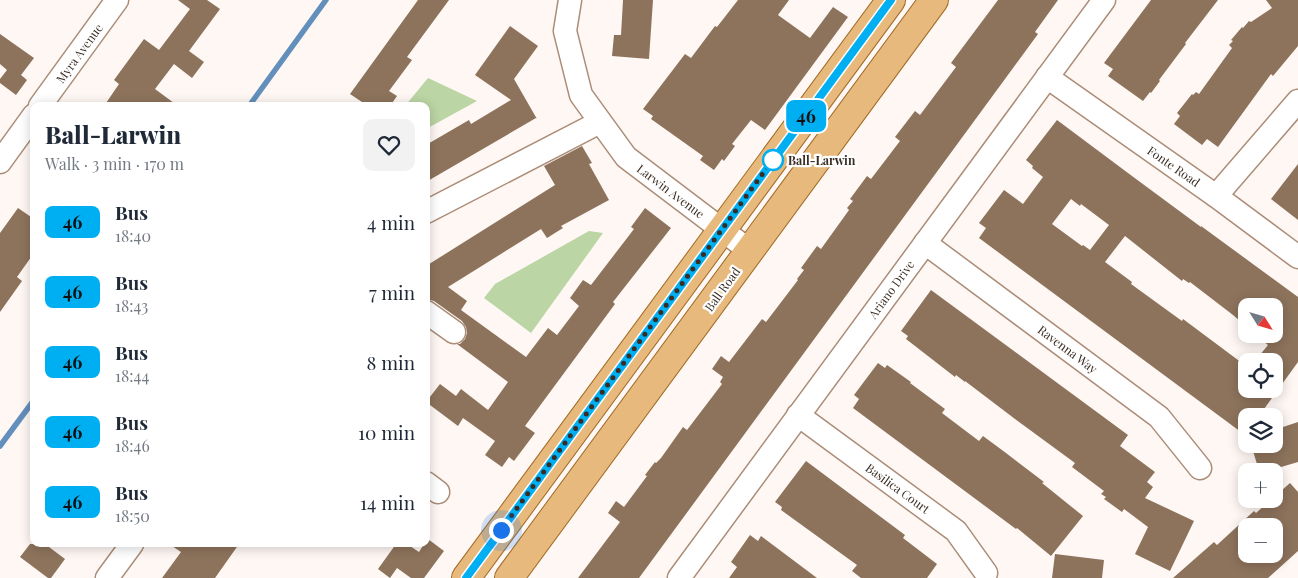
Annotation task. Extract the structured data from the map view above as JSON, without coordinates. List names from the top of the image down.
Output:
{
  "streets": {
    "main road": ["Ball Road"],
    "street": [
      "Myra Avenue",
      "Fonte Road",
      "Larwin Avenue",
      "Ariano Drive",
      "Ravenna Way",
      "Basilica Court"
    ]
  },
  "crossings": [
    ["Fonte Road", "Ariano Drive"],
    ["Larwin Avenue", "Ball Road"],
    ["Ariano Drive", "Ravenna Way"],
    ["Ariano Drive", "Basilica Court"]
  ],
  "places": ["Ball-Larwin"],
  "lines": ["bus line 46"],
  "north": "bottom right",
  "page": {
    "on_map": "46",
    "heading": ["Ball-Larwin", "Walk · 3 min · 170 m"],
    "list": [
      {
        "mark": "46",
        "name": "Bus",
        "note": "18:40",
        "value": "4 min"
      },
      {
        "mark": "46",
        "name": "Bus",
        "note": "18:43",
        "value": "7 min"
      },
      {
        "mark": "46",
        "name": "Bus",
        "note": "18:44",
        "value": "8 min"
      },
      {
        "mark": "46",
        "name": "Bus",
        "note": "18:46",
        "value": "10 min"
      },
      {
        "mark": "46",
        "name": "Bus",
        "note": "18:50",
        "value": "14 min"
      }
    ],
    "map_buttons": ["+", "−"]
  }
}
